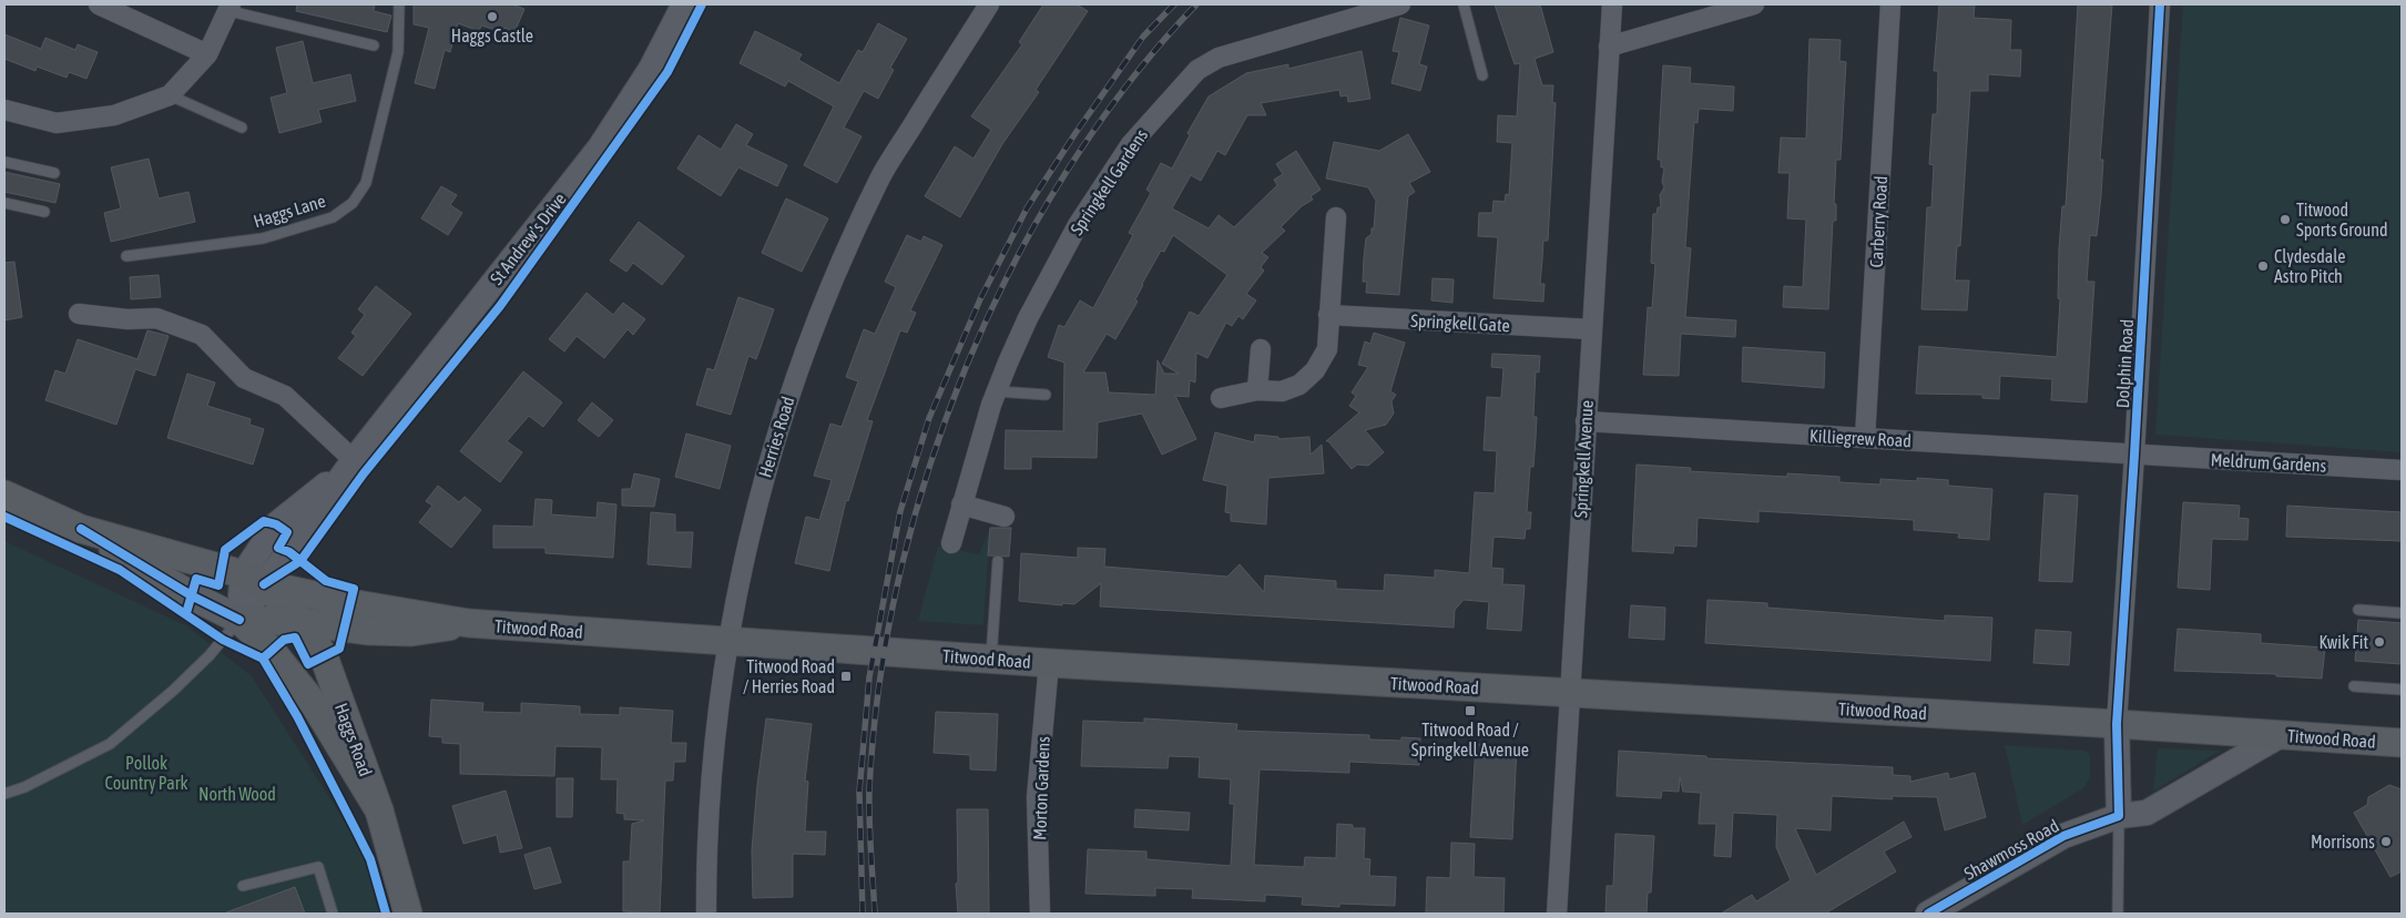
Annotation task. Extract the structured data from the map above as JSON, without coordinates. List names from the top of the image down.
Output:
{
  "streets": {
    "main road": ["Titwood Road", "Haggs Road"],
    "street": [
      "Springkell Gardens",
      "Carberry Road",
      "St Andrew's Drive",
      "Springkell Gate",
      "Dolphin Road",
      "Herries Road",
      "Killiegrew Road",
      "Springkell Avenue",
      "Meldrum Gardens",
      "Morton Gardens",
      "Shawmoss Road"
    ],
    "lane": ["Haggs Lane"]
  },
  "crossings": [
    ["Carberry Road", "Killiegrew Road"],
    ["St Andrew's Drive", "Titwood Road"],
    ["St Andrew's Drive", "Haggs Road"],
    ["Springkell Gate", "Springkell Avenue"],
    ["Dolphin Road", "Killiegrew Road"],
    ["Dolphin Road", "Meldrum Gardens"],
    ["Dolphin Road", "Titwood Road"],
    ["Herries Road", "Titwood Road"],
    ["Killiegrew Road", "Springkell Avenue"],
    ["Killiegrew Road", "Meldrum Gardens"],
    ["Springkell Avenue", "Titwood Road"],
    ["Titwood Road", "Haggs Road"],
    ["Titwood Road", "Morton Gardens"],
    ["Titwood Road", "Shawmoss Road"]
  ],
  "parks": ["Pollok Country Park", "North Wood"],
  "places": {
    "other": [
      "Haggs Castle",
      "Titwood Sports Ground",
      "Clydesdale Astro Pitch",
      "Kwik Fit",
      "Morrisons"
    ],
    "transit": ["Titwood Road / Herries Road", "Titwood Road / Springkell Avenue"]
  }
}
